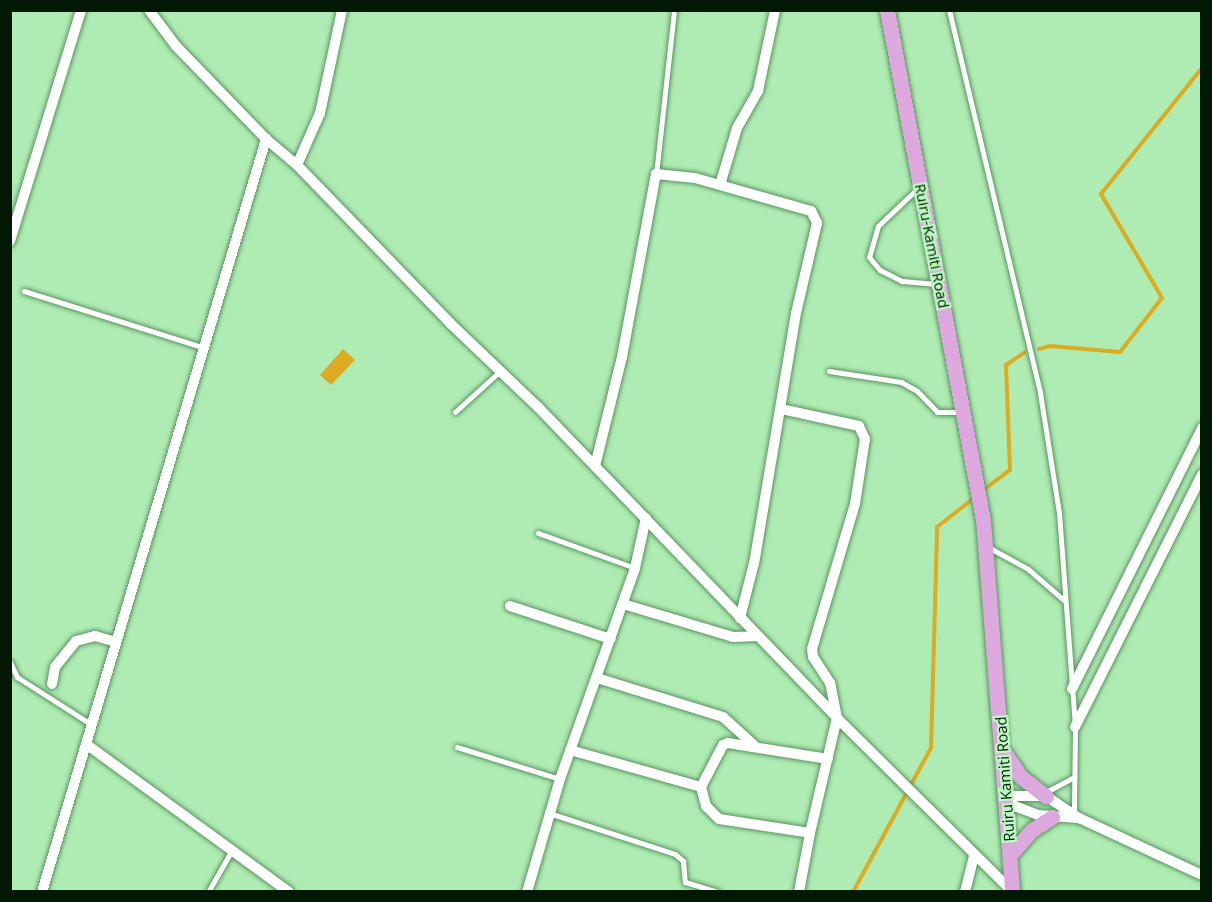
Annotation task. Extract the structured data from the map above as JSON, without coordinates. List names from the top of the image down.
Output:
{
  "streets": {
    "main road": ["Ruiru-Kamiti Road", "Ruiru Kamiti Road"]
  },
  "crossings": [
    ["Ruiru-Kamiti Road", "Ruiru Kamiti Road"]
  ]
}
